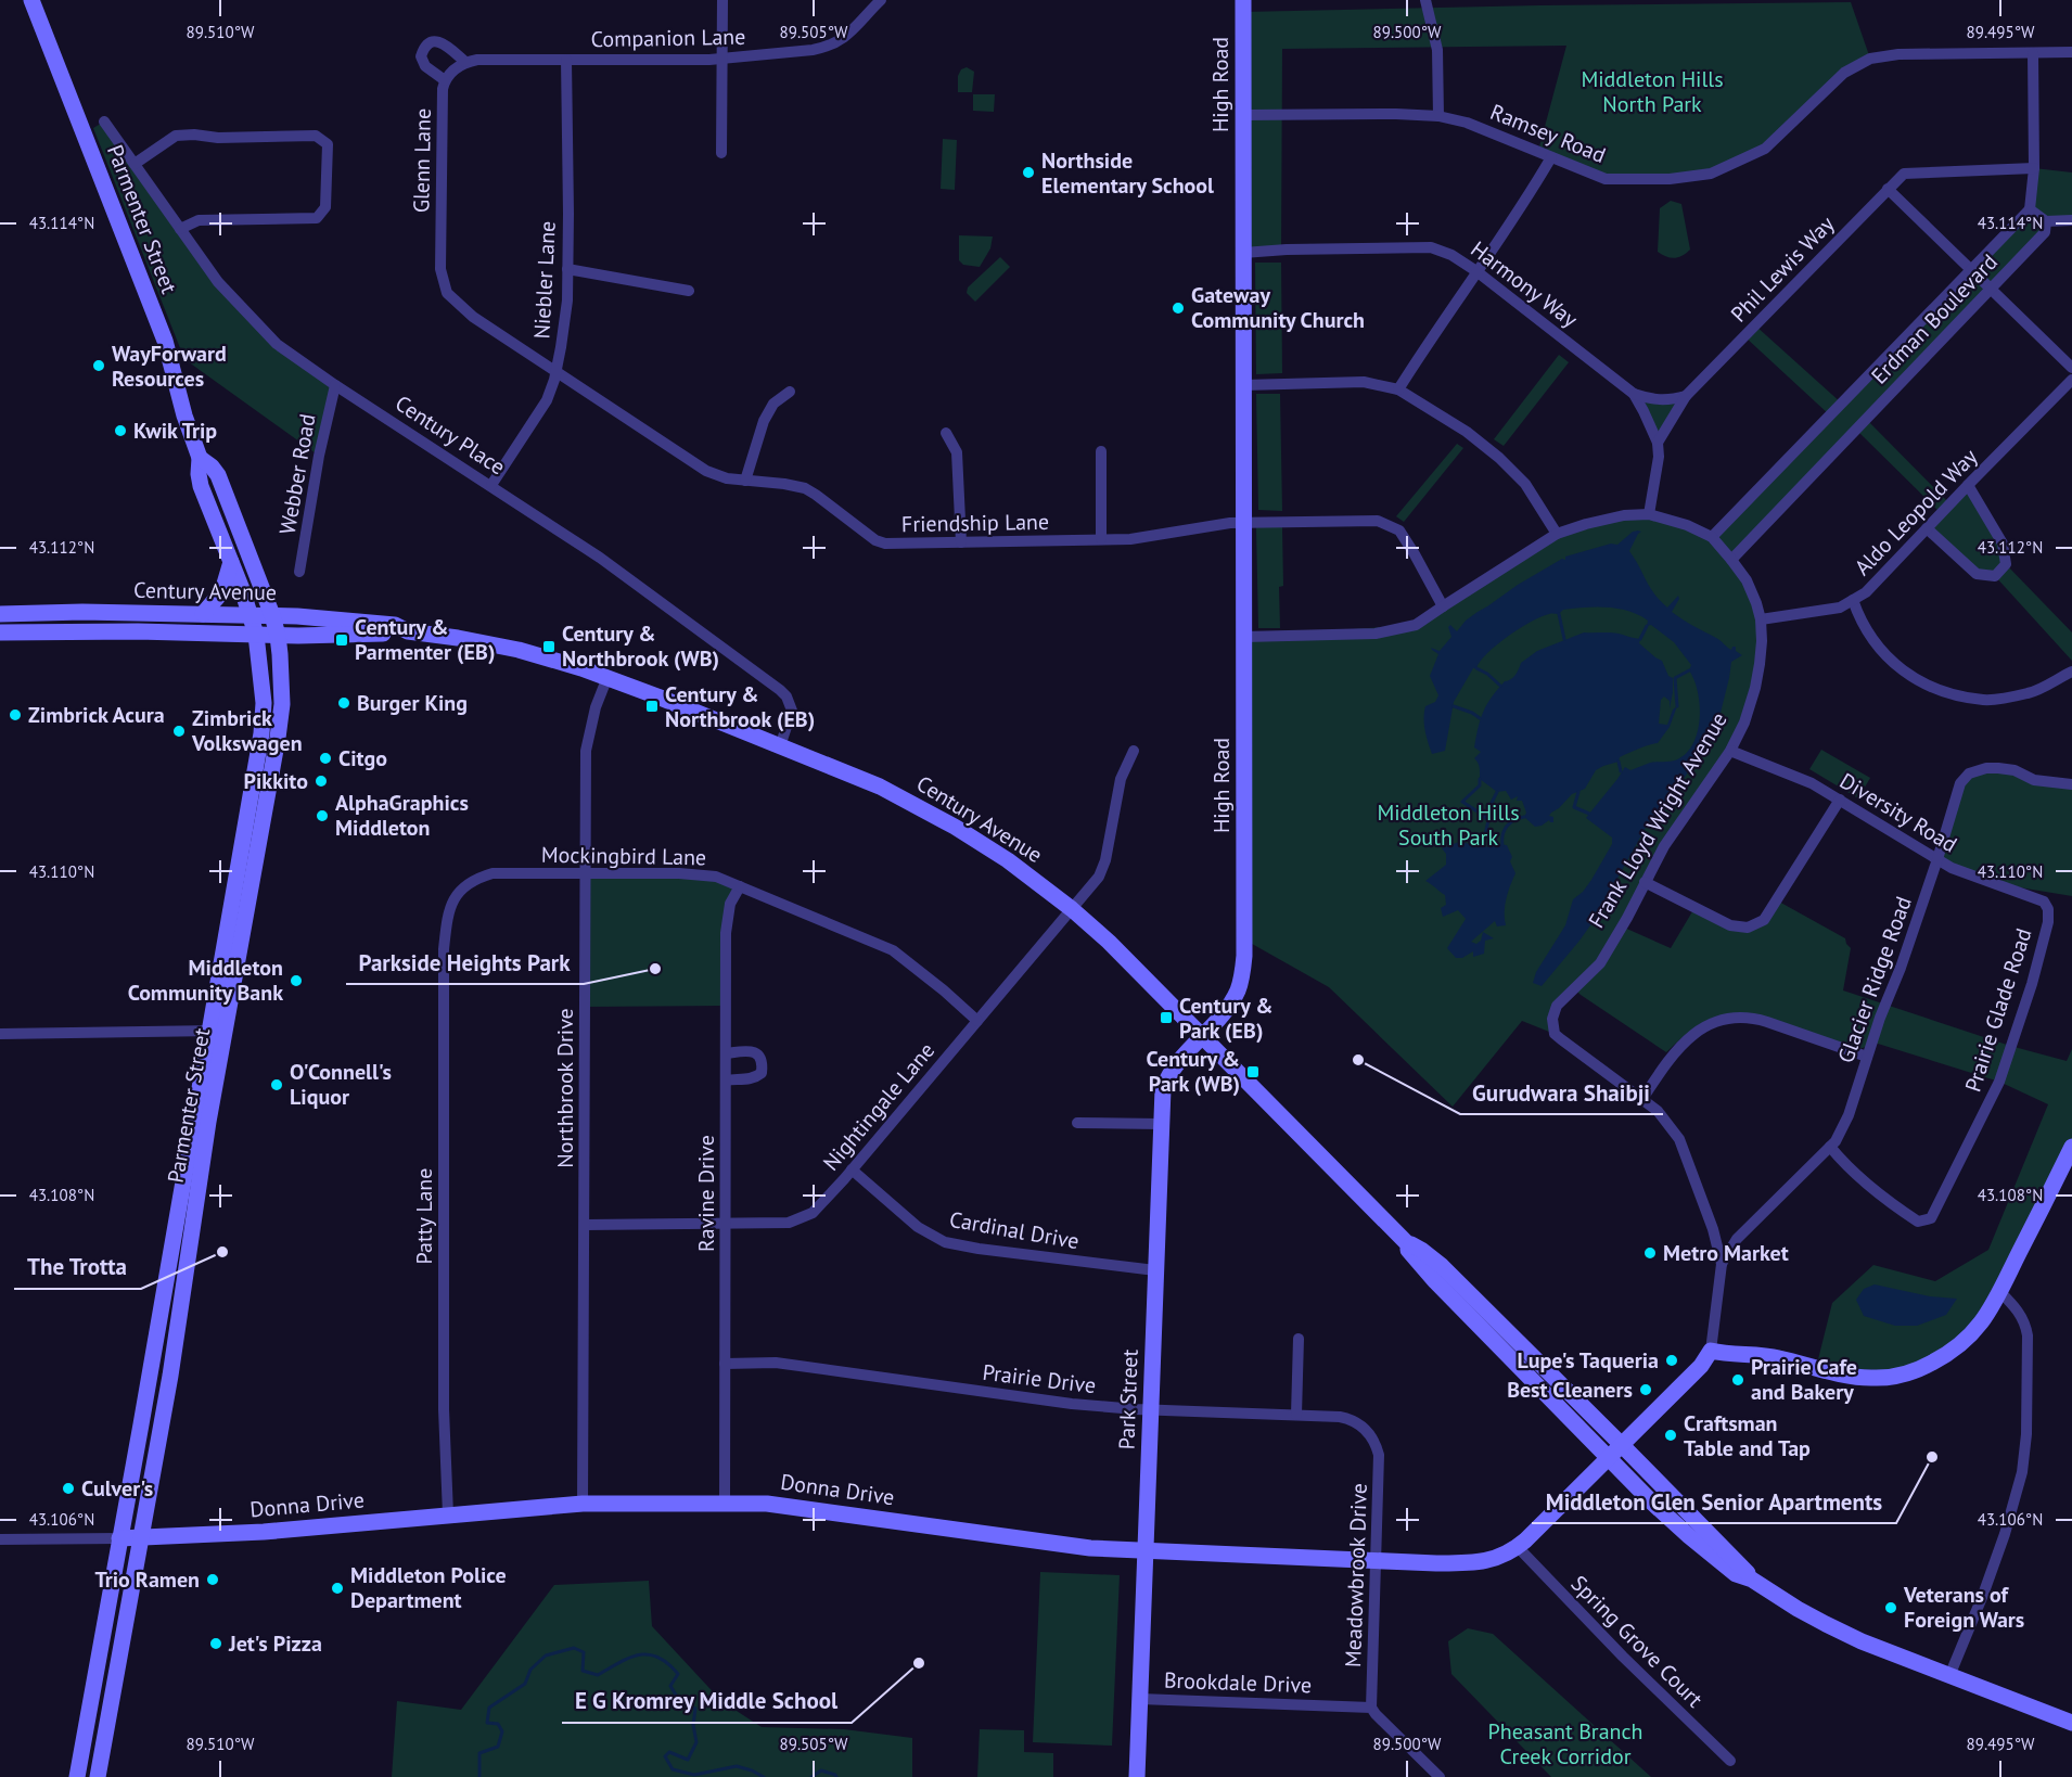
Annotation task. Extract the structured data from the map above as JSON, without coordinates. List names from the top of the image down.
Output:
{
  "streets": {
    "street": [
      "Companion Lane",
      "High Road",
      "Ramsey Road",
      "Glenn Lane",
      "Parmenter Street",
      "Phil Lewis Way",
      "Niebler Lane",
      "Harmony Way",
      "Erdman Boulevard",
      "Century Place",
      "Webber Road",
      "Aldo Leopold Way",
      "Friendship Lane",
      "Century Avenue",
      "Diversity Road",
      "Frank Lloyd Wright Avenue",
      "Mockingbird Lane",
      "Glacier Ridge Road",
      "Prairie Glade Road",
      "Northbrook Drive",
      "Nightingale Lane",
      "Ravine Drive",
      "Patty Lane",
      "Cardinal Drive",
      "Prairie Drive",
      "Park Street",
      "Donna Drive",
      "Meadowbrook Drive",
      "Spring Grove Court",
      "Brookdale Drive"
    ]
  },
  "crossings": [
    ["Companion Lane", "Glenn Lane"],
    ["Companion Lane", "Niebler Lane"],
    ["High Road", "Ramsey Road"],
    ["High Road", "Harmony Way"],
    ["High Road", "Friendship Lane"],
    ["High Road", "Century Avenue"],
    ["High Road", "Frank Lloyd Wright Avenue"],
    ["High Road", "Park Street"],
    ["Glenn Lane", "Friendship Lane"],
    ["Parmenter Street", "Century Avenue"],
    ["Parmenter Street", "Donna Drive"],
    ["Phil Lewis Way", "Harmony Way"],
    ["Phil Lewis Way", "Frank Lloyd Wright Avenue"],
    ["Niebler Lane", "Century Place"],
    ["Niebler Lane", "Friendship Lane"],
    ["Erdman Boulevard", "Frank Lloyd Wright Avenue"],
    ["Century Place", "Webber Road"],
    ["Century Place", "Century Avenue"],
    ["Aldo Leopold Way", "Frank Lloyd Wright Avenue"],
    ["Century Avenue", "Northbrook Drive"],
    ["Century Avenue", "Nightingale Lane"],
    ["Century Avenue", "Park Street"],
    ["Century Avenue", "Donna Drive"],
    ["Diversity Road", "Frank Lloyd Wright Avenue"],
    ["Diversity Road", "Glacier Ridge Road"],
    ["Diversity Road", "Prairie Glade Road"],
    ["Frank Lloyd Wright Avenue", "Glacier Ridge Road"],
    ["Mockingbird Lane", "Northbrook Drive"],
    ["Mockingbird Lane", "Nightingale Lane"],
    ["Mockingbird Lane", "Ravine Drive"],
    ["Mockingbird Lane", "Patty Lane"],
    ["Glacier Ridge Road", "Prairie Glade Road"],
    ["Northbrook Drive", "Nightingale Lane"],
    ["Northbrook Drive", "Donna Drive"],
    ["Nightingale Lane", "Ravine Drive"],
    ["Nightingale Lane", "Cardinal Drive"],
    ["Ravine Drive", "Prairie Drive"],
    ["Ravine Drive", "Donna Drive"],
    ["Patty Lane", "Donna Drive"],
    ["Cardinal Drive", "Park Street"],
    ["Prairie Drive", "Park Street"],
    ["Prairie Drive", "Meadowbrook Drive"],
    ["Park Street", "Donna Drive"],
    ["Park Street", "Brookdale Drive"],
    ["Donna Drive", "Meadowbrook Drive"],
    ["Donna Drive", "Spring Grove Court"],
    ["Meadowbrook Drive", "Brookdale Drive"]
  ],
  "parks": ["Middleton Hills North Park", "Middleton Hills South Park", "Pheasant Branch Creek Corridor"],
  "places": {
    "other": [
      "Northside Elementary School",
      "Gateway Community Church",
      "WayForward Resources",
      "Kwik Trip",
      "Burger King",
      "Zimbrick Acura",
      "Zimbrick Volkswagen",
      "Citgo",
      "Pikkito",
      "AlphaGraphics Middleton",
      "Parkside Heights Park",
      "Middleton Community Bank",
      "Gurudwara Shaibji",
      "O'Connell's Liquor",
      "The Trotta",
      "Metro Market",
      "Lupe's Taqueria",
      "Prairie Cafe and Bakery",
      "Best Cleaners",
      "Craftsman Table and Tap",
      "Middleton Glen Senior Apartments",
      "Culver's",
      "Trio Ramen",
      "Middleton Police Department",
      "Veterans of Foreign Wars",
      "Jet's Pizza",
      "E G Kromrey Middle School"
    ],
    "transit": [
      "Century & Parmenter (EB)",
      "Century & Northbrook (WB)",
      "Century & Northbrook (EB)",
      "Century & Park (EB)",
      "Century & Park (WB)"
    ]
  },
  "coordinates": [
    "89.510°W",
    "89.505°W",
    "89.500°W",
    "89.495°W",
    "43.114°N",
    "43.112°N",
    "43.110°N",
    "43.108°N",
    "43.106°N"
  ]
}
